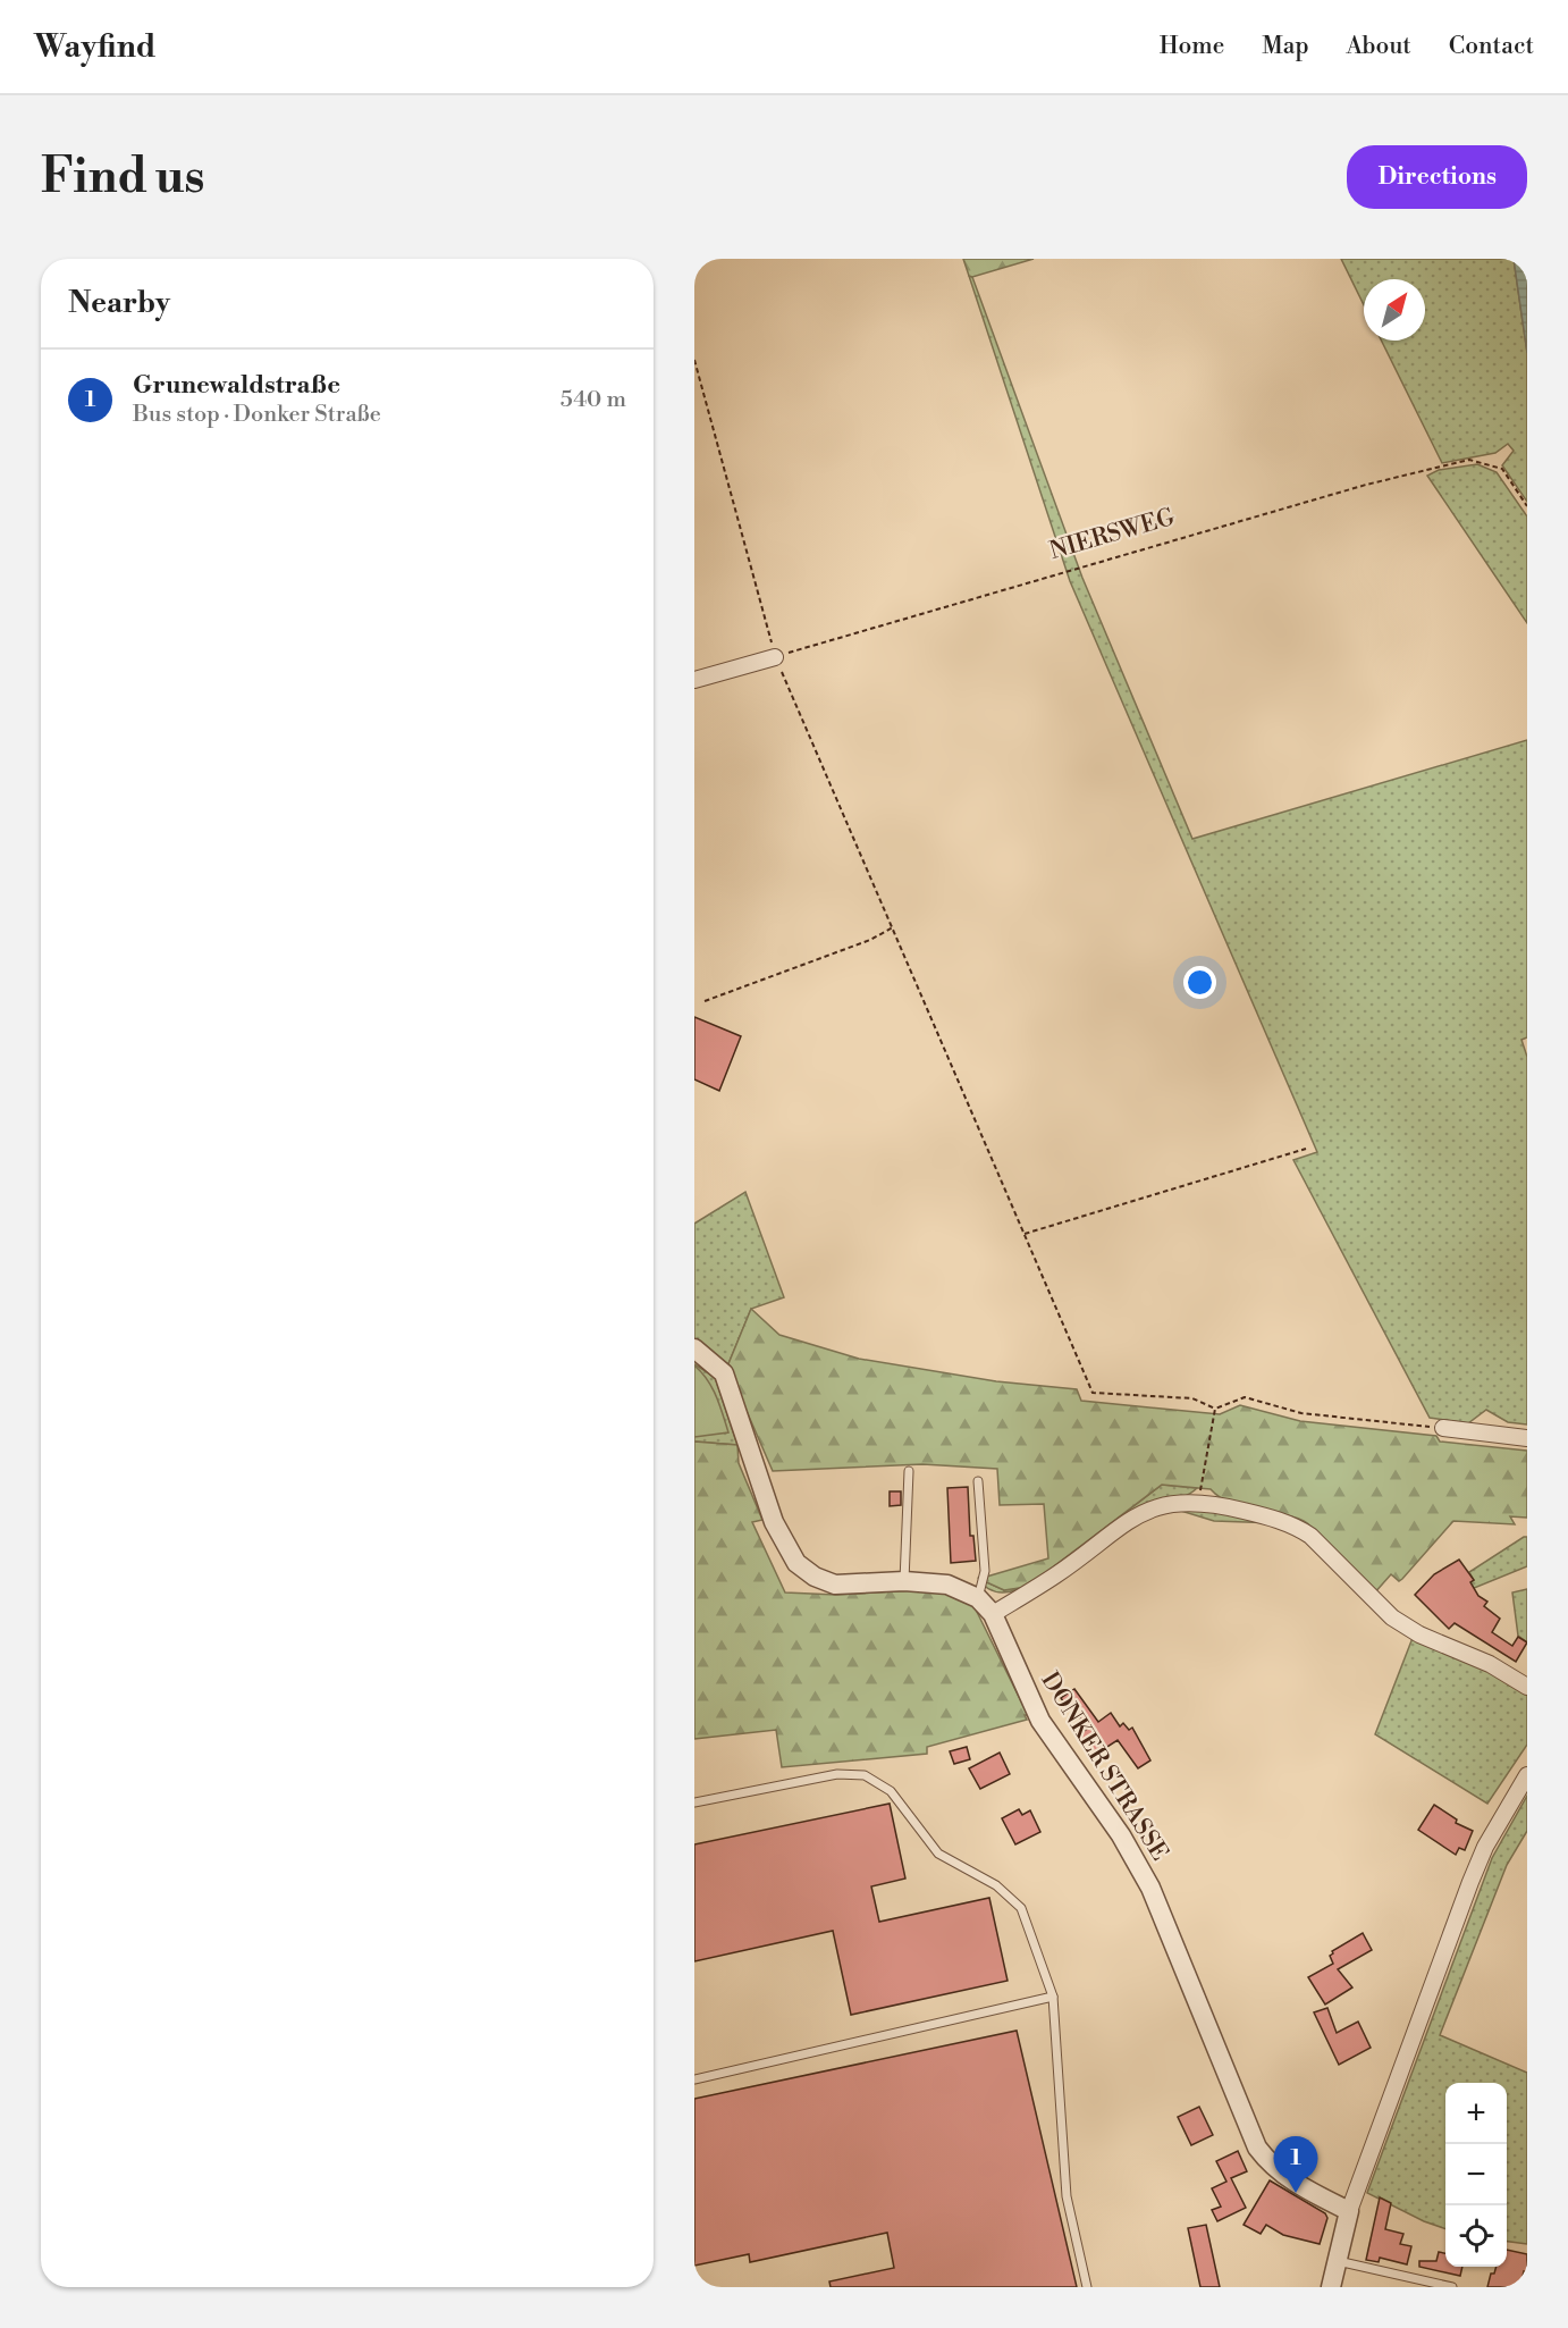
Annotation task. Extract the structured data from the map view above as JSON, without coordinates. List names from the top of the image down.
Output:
{
  "streets": {
    "street": ["DONKER STRASSE"],
    "path": ["NIERSWEG"]
  },
  "north": "top right",
  "page": {
    "header": "Wayfind",
    "nav": [
      "Home",
      "Map",
      "About",
      "Contact"
    ],
    "buttons": "Directions",
    "title": "Find us",
    "heading": "Nearby",
    "list": [
      {
        "mark": "1",
        "name": "Grunewaldstraße",
        "note": "Bus stop · Donker Straße",
        "value": "540 m"
      }
    ],
    "map_buttons": ["+", "−"],
    "pins": "1"
  }
}
